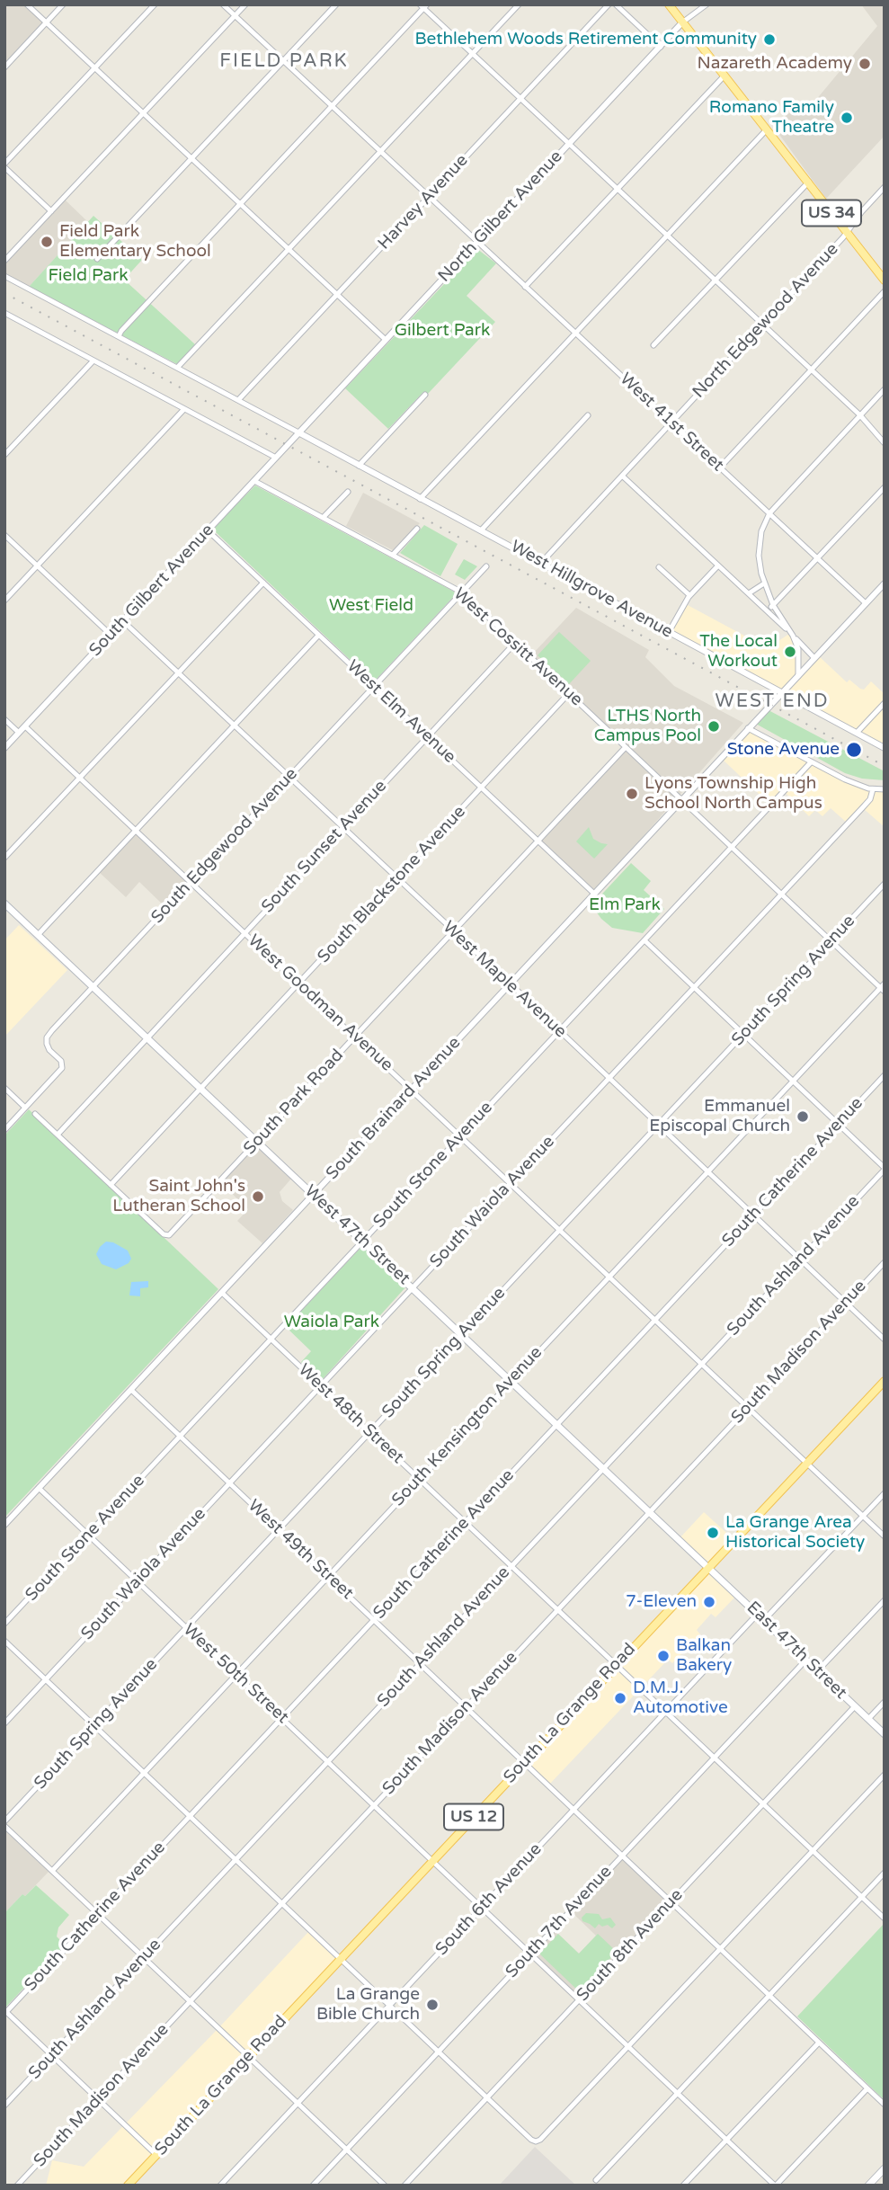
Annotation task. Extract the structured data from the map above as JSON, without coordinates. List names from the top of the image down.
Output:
{
  "streets": {
    "main road": [
      "US 34",
      "West 47th Street",
      "East 47th Street",
      "South La Grange Road",
      "US 12"
    ],
    "street": [
      "Harvey Avenue",
      "North Gilbert Avenue",
      "North Edgewood Avenue",
      "West 41st Street",
      "West Hillgrove Avenue",
      "South Gilbert Avenue",
      "West Cossitt Avenue",
      "West Elm Avenue",
      "South Edgewood Avenue",
      "South Sunset Avenue",
      "South Blackstone Avenue",
      "West Maple Avenue",
      "South Spring Avenue",
      "West Goodman Avenue",
      "South Park Road",
      "South Brainard Avenue",
      "South Stone Avenue",
      "South Catherine Avenue",
      "South Waiola Avenue",
      "South Ashland Avenue",
      "South Madison Avenue",
      "West 48th Street",
      "South Kensington Avenue",
      "West 49th Street",
      "West 50th Street",
      "South 6th Avenue",
      "South 7th Avenue",
      "South 8th Avenue"
    ]
  },
  "crossings": [
    ["Harvey Avenue", "West 41st Street"],
    ["US 34", "North Gilbert Avenue"],
    ["US 34", "North Edgewood Avenue"],
    ["North Gilbert Avenue", "West 41st Street"],
    ["North Gilbert Avenue", "West Hillgrove Avenue"],
    ["North Gilbert Avenue", "South Gilbert Avenue"],
    ["North Edgewood Avenue", "West 41st Street"],
    ["North Edgewood Avenue", "West Hillgrove Avenue"],
    ["West 41st Street", "South Brainard Avenue"],
    ["West Hillgrove Avenue", "South Gilbert Avenue"],
    ["West Hillgrove Avenue", "South Brainard Avenue"],
    ["South Gilbert Avenue", "West Cossitt Avenue"],
    ["South Gilbert Avenue", "West Elm Avenue"],
    ["South Gilbert Avenue", "West Maple Avenue"],
    ["South Gilbert Avenue", "West Goodman Avenue"],
    ["West Cossitt Avenue", "South Edgewood Avenue"],
    ["West Cossitt Avenue", "South Sunset Avenue"],
    ["West Cossitt Avenue", "South Blackstone Avenue"],
    ["West Cossitt Avenue", "South Spring Avenue"],
    ["West Cossitt Avenue", "South Park Road"],
    ["West Cossitt Avenue", "South Brainard Avenue"],
    ["West Cossitt Avenue", "South Stone Avenue"],
    ["West Cossitt Avenue", "South Waiola Avenue"],
    ["West Cossitt Avenue", "South Kensington Avenue"],
    ["West Elm Avenue", "South Edgewood Avenue"],
    ["West Elm Avenue", "South Sunset Avenue"],
    ["West Elm Avenue", "South Blackstone Avenue"],
    ["West Elm Avenue", "South Park Road"],
    ["West Elm Avenue", "South Brainard Avenue"],
    ["South Edgewood Avenue", "West Maple Avenue"],
    ["South Edgewood Avenue", "West Goodman Avenue"],
    ["South Edgewood Avenue", "West 47th Street"],
    ["South Sunset Avenue", "West Maple Avenue"],
    ["South Sunset Avenue", "West Goodman Avenue"],
    ["South Sunset Avenue", "West 47th Street"],
    ["South Blackstone Avenue", "West Maple Avenue"],
    ["South Blackstone Avenue", "West Goodman Avenue"],
    ["South Blackstone Avenue", "South Park Road"],
    ["South Blackstone Avenue", "West 47th Street"],
    ["West Maple Avenue", "South Spring Avenue"],
    ["West Maple Avenue", "South Park Road"],
    ["West Maple Avenue", "South Brainard Avenue"],
    ["West Maple Avenue", "South Stone Avenue"],
    ["West Maple Avenue", "South Catherine Avenue"],
    ["West Maple Avenue", "South Waiola Avenue"],
    ["West Maple Avenue", "South Ashland Avenue"],
    ["West Maple Avenue", "South Madison Avenue"],
    ["West Maple Avenue", "South Kensington Avenue"],
    ["South Spring Avenue", "West Goodman Avenue"],
    ["South Spring Avenue", "West 47th Street"],
    ["South Spring Avenue", "West 48th Street"],
    ["South Spring Avenue", "West 49th Street"],
    ["South Spring Avenue", "West 50th Street"],
    ["West Goodman Avenue", "South Park Road"],
    ["West Goodman Avenue", "South Brainard Avenue"],
    ["West Goodman Avenue", "South Stone Avenue"],
    ["West Goodman Avenue", "South Catherine Avenue"],
    ["West Goodman Avenue", "South Waiola Avenue"],
    ["West Goodman Avenue", "South Ashland Avenue"],
    ["West Goodman Avenue", "South Madison Avenue"],
    ["West Goodman Avenue", "South Kensington Avenue"],
    ["West Goodman Avenue", "South La Grange Road"],
    ["South Park Road", "West 47th Street"],
    ["South Brainard Avenue", "West 47th Street"],
    ["South Brainard Avenue", "West 48th Street"],
    ["South Brainard Avenue", "West 49th Street"],
    ["South Brainard Avenue", "West 50th Street"],
    ["South Stone Avenue", "West 47th Street"],
    ["South Stone Avenue", "West 48th Street"],
    ["South Stone Avenue", "West 49th Street"],
    ["South Stone Avenue", "West 50th Street"],
    ["South Catherine Avenue", "West 47th Street"],
    ["South Catherine Avenue", "West 48th Street"],
    ["South Catherine Avenue", "West 49th Street"],
    ["South Catherine Avenue", "West 50th Street"],
    ["South Waiola Avenue", "West 47th Street"],
    ["South Waiola Avenue", "West 48th Street"],
    ["South Waiola Avenue", "West 49th Street"],
    ["South Waiola Avenue", "West 50th Street"],
    ["West 47th Street", "South Ashland Avenue"],
    ["West 47th Street", "South Madison Avenue"],
    ["West 47th Street", "South Kensington Avenue"],
    ["West 47th Street", "East 47th Street"],
    ["West 47th Street", "South La Grange Road"],
    ["South Ashland Avenue", "West 48th Street"],
    ["South Ashland Avenue", "West 49th Street"],
    ["South Ashland Avenue", "West 50th Street"],
    ["South Madison Avenue", "West 48th Street"],
    ["South Madison Avenue", "West 49th Street"],
    ["South Madison Avenue", "West 50th Street"],
    ["West 48th Street", "South Kensington Avenue"],
    ["West 48th Street", "South La Grange Road"],
    ["West 48th Street", "South 6th Avenue"],
    ["West 48th Street", "South 7th Avenue"],
    ["West 48th Street", "South 8th Avenue"],
    ["South Kensington Avenue", "West 49th Street"],
    ["South Kensington Avenue", "West 50th Street"],
    ["West 49th Street", "South La Grange Road"],
    ["West 49th Street", "South 6th Avenue"],
    ["West 49th Street", "South 7th Avenue"],
    ["West 49th Street", "South 8th Avenue"],
    ["East 47th Street", "South La Grange Road"],
    ["East 47th Street", "South 6th Avenue"],
    ["East 47th Street", "South 7th Avenue"],
    ["East 47th Street", "South 8th Avenue"],
    ["West 50th Street", "South La Grange Road"],
    ["West 50th Street", "South 6th Avenue"],
    ["West 50th Street", "South 7th Avenue"],
    ["West 50th Street", "South 8th Avenue"]
  ],
  "districts": ["FIELD PARK", "WEST END"],
  "parks": [
    "Field Park",
    "Gilbert Park",
    "West Field",
    "Elm Park",
    "Waiola Park"
  ],
  "places": [
    "Bethlehem Woods Retirement Community",
    "Nazareth Academy",
    "Romano Family Theatre",
    "Field Park Elementary School",
    "The Local Workout",
    "LTHS North Campus Pool",
    "Stone Avenue",
    "Lyons Township High School North Campus",
    "Emmanuel Episcopal Church",
    "Saint John's Lutheran School",
    "La Grange Area Historical Society",
    "7-Eleven",
    "Balkan Bakery",
    "D.M.J. Automotive",
    "La Grange Bible Church"
  ]
}
